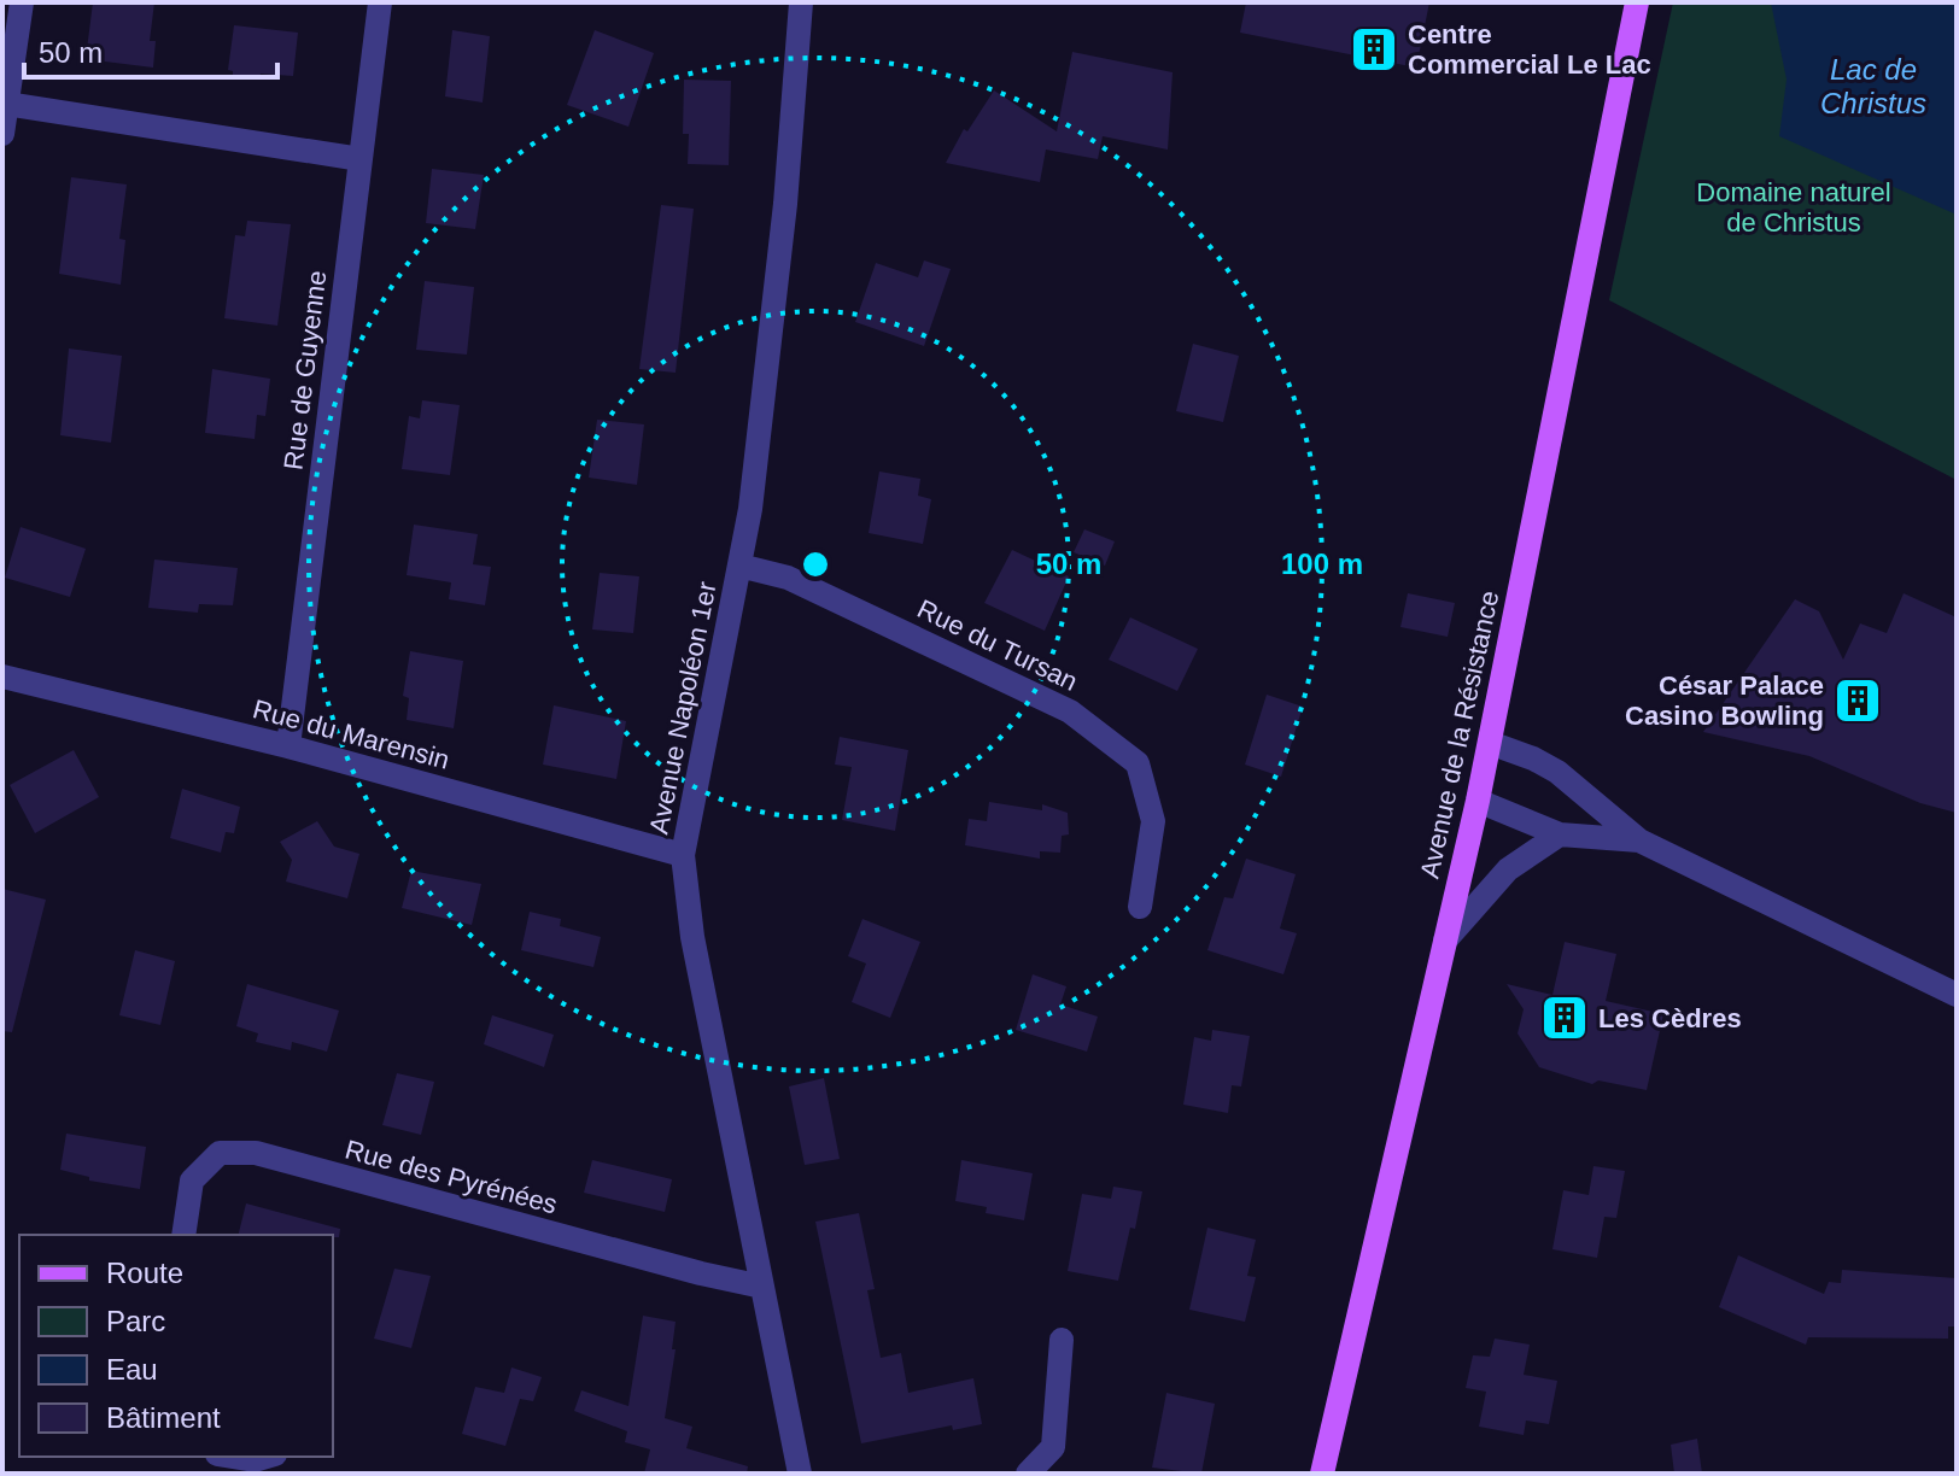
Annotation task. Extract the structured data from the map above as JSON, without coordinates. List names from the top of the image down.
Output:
{
  "streets": {
    "main road": ["Avenue de la Résistance"],
    "street": [
      "Rue de Guyenne",
      "Rue du Tursan",
      "Avenue Napoléon 1er",
      "Rue du Marensin",
      "Rue des Pyrénées"
    ]
  },
  "crossings": [
    ["Rue de Guyenne", "Rue du Marensin"],
    ["Rue du Tursan", "Avenue Napoléon 1er"],
    ["Avenue Napoléon 1er", "Rue du Marensin"],
    ["Avenue Napoléon 1er", "Rue des Pyrénées"]
  ],
  "water": ["Lac de Christus"],
  "parks": ["Domaine naturel de Christus"],
  "places": {
    "building": ["Centre Commercial Le Lac", "César Palace Casino Bowling", "Les Cèdres"]
  },
  "legend": [
    "Route",
    "Parc",
    "Eau",
    "Bâtiment"
  ],
  "scale_bar": "50 m",
  "rings": ["50 m", "100 m"]
}
